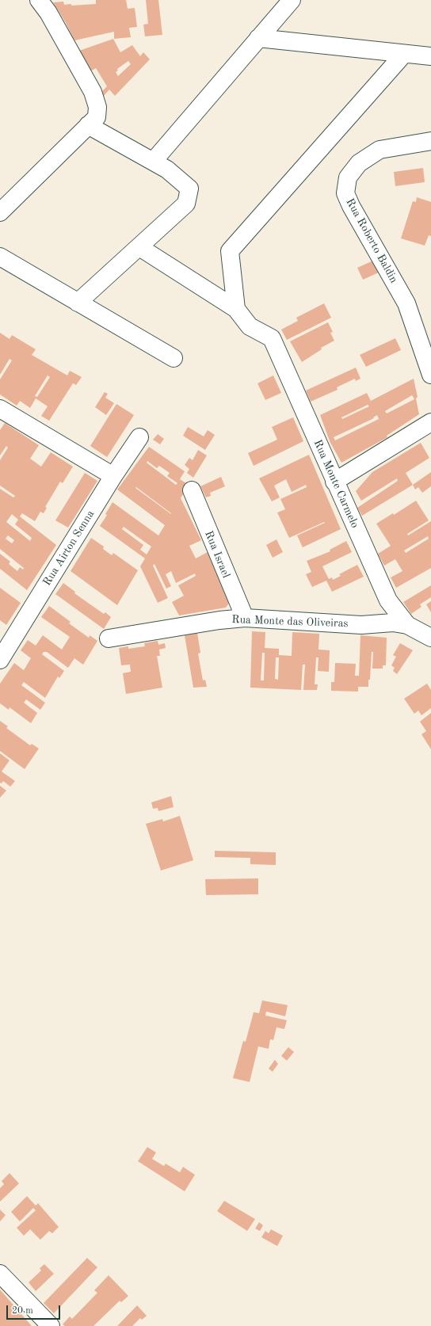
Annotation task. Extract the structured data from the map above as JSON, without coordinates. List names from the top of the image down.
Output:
{
  "streets": {
    "street": [
      "Rua Roberto Baldin",
      "Rua Monte Carmelo",
      "Rua Airton Senna",
      "Rua Israel",
      "Rua Monte das Oliveiras"
    ]
  },
  "crossings": [
    ["Rua Monte Carmelo", "Rua Monte das Oliveiras"],
    ["Rua Israel", "Rua Monte das Oliveiras"]
  ],
  "scale_bar": "20 m"
}
